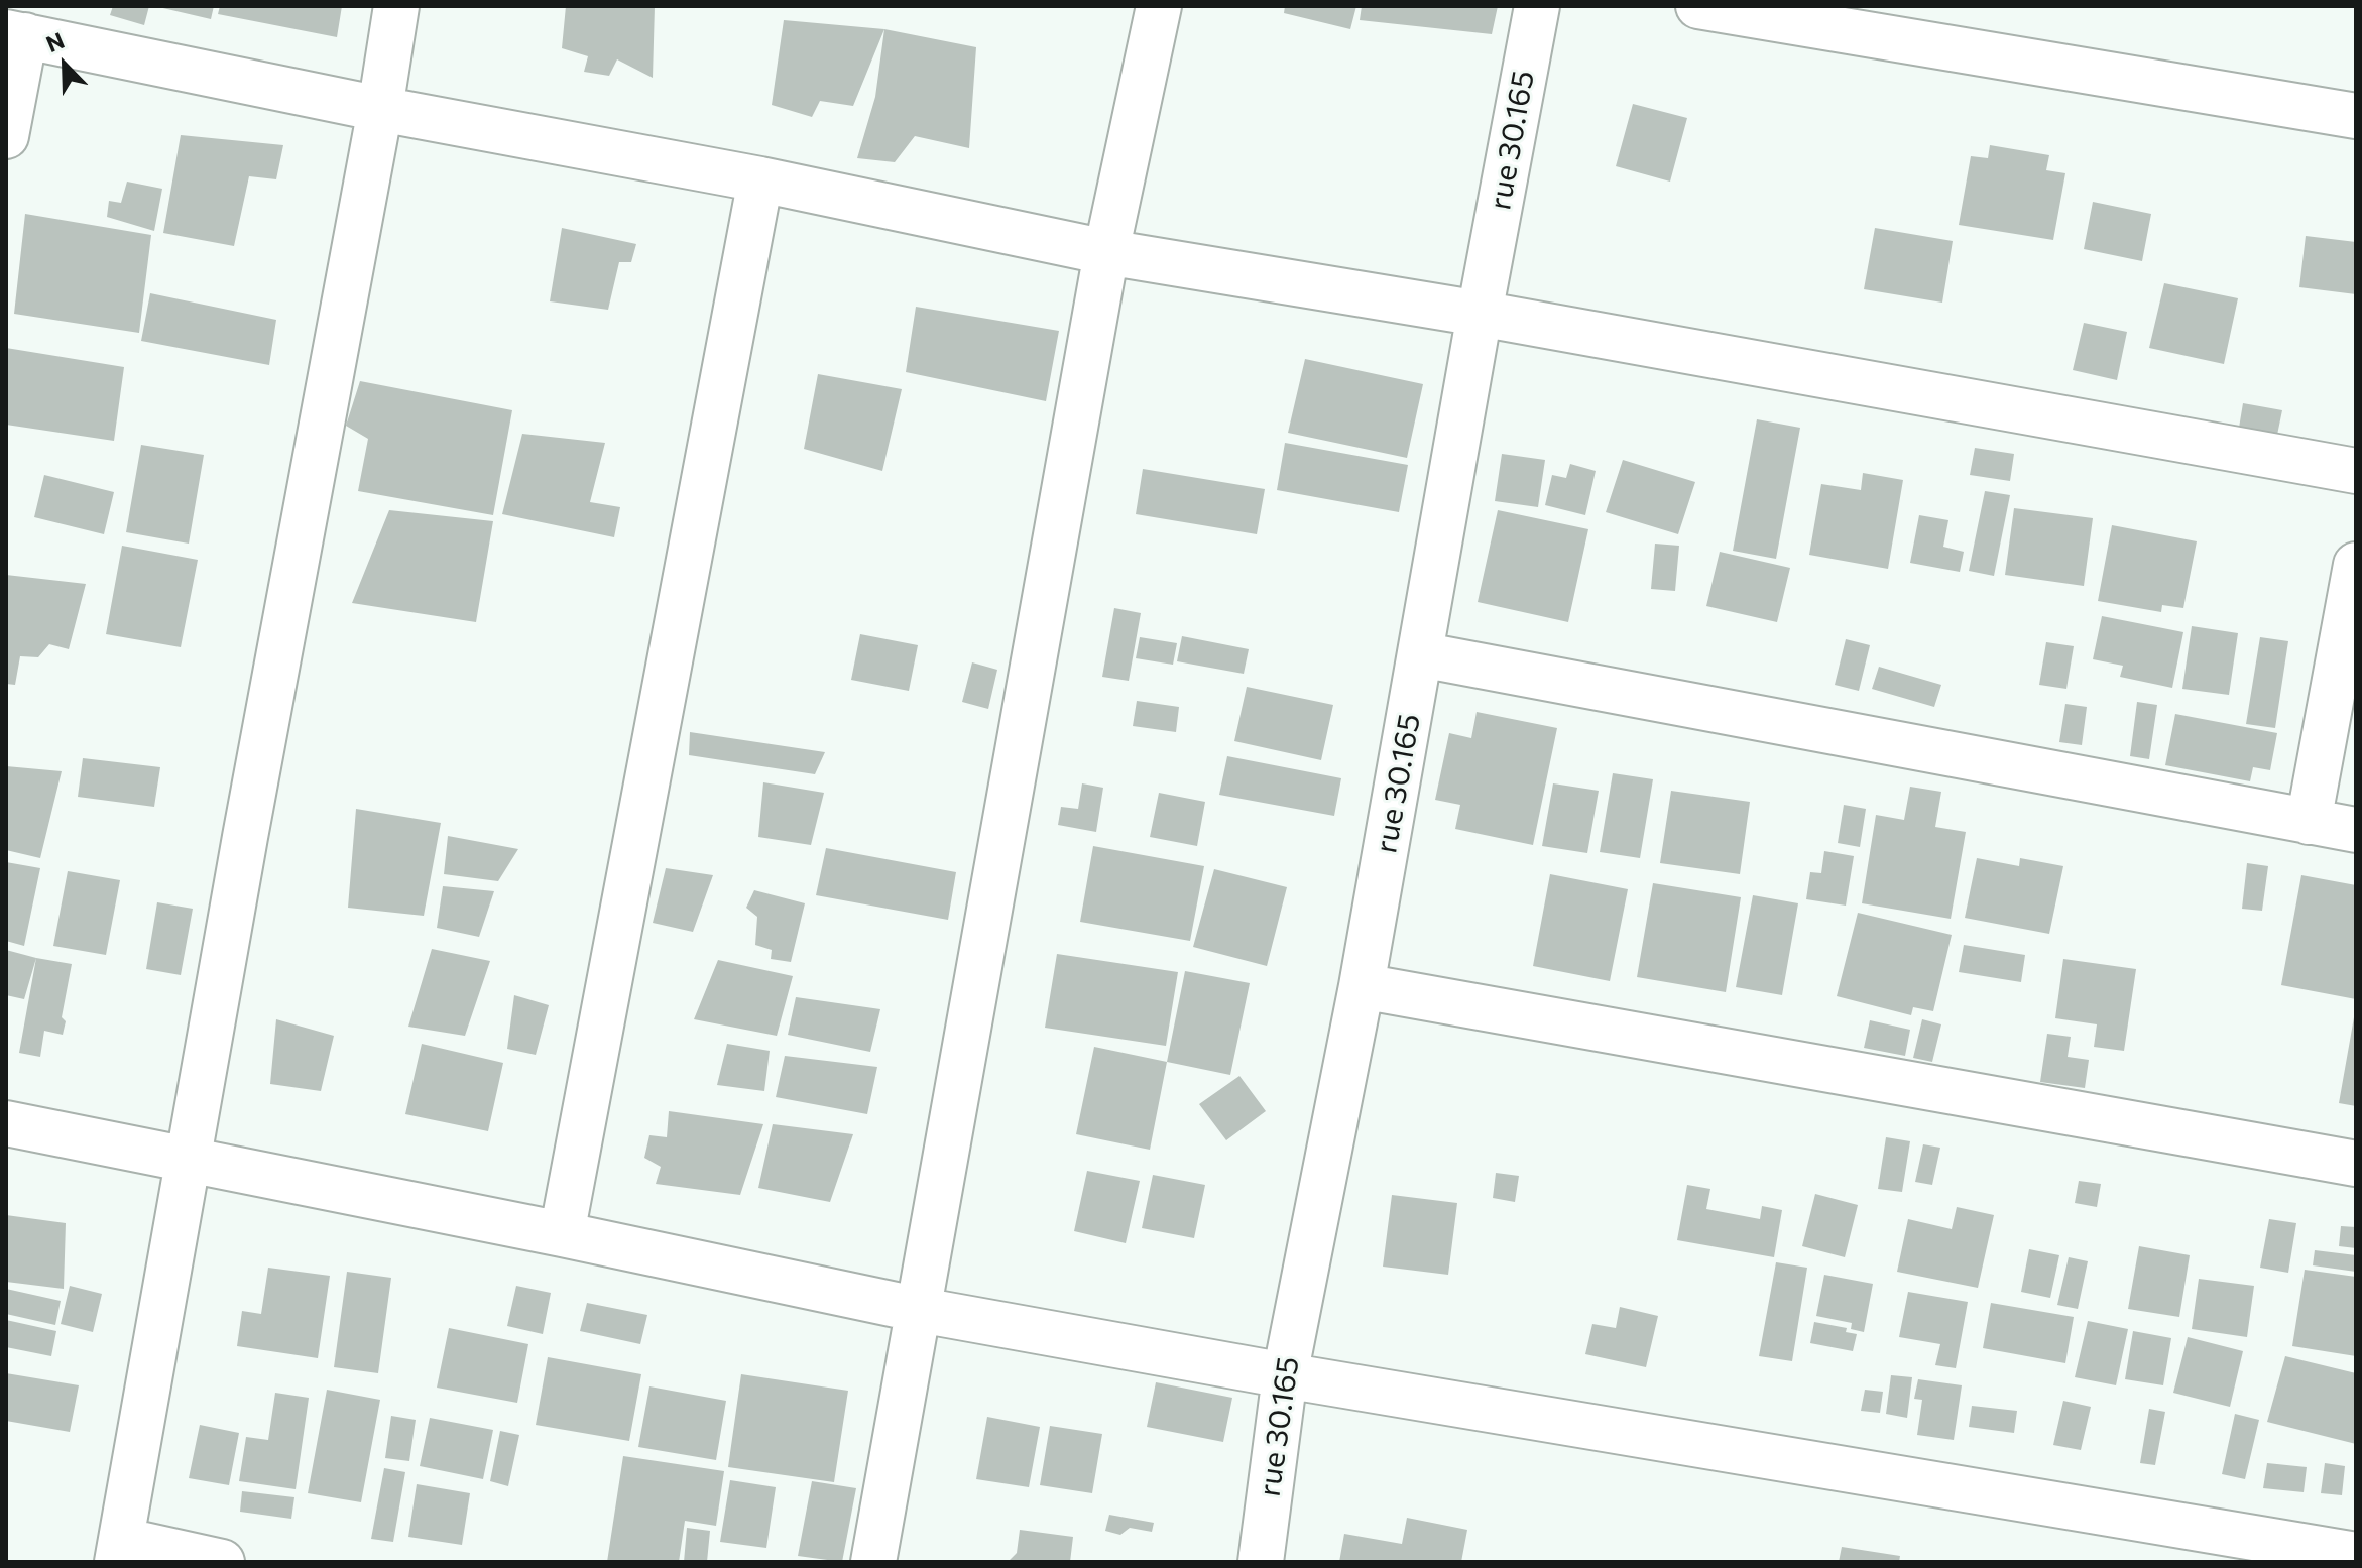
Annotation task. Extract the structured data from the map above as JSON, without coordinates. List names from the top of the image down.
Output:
{
  "streets": {
    "street": ["rue 30.165"]
  },
  "north": "top left"
}
